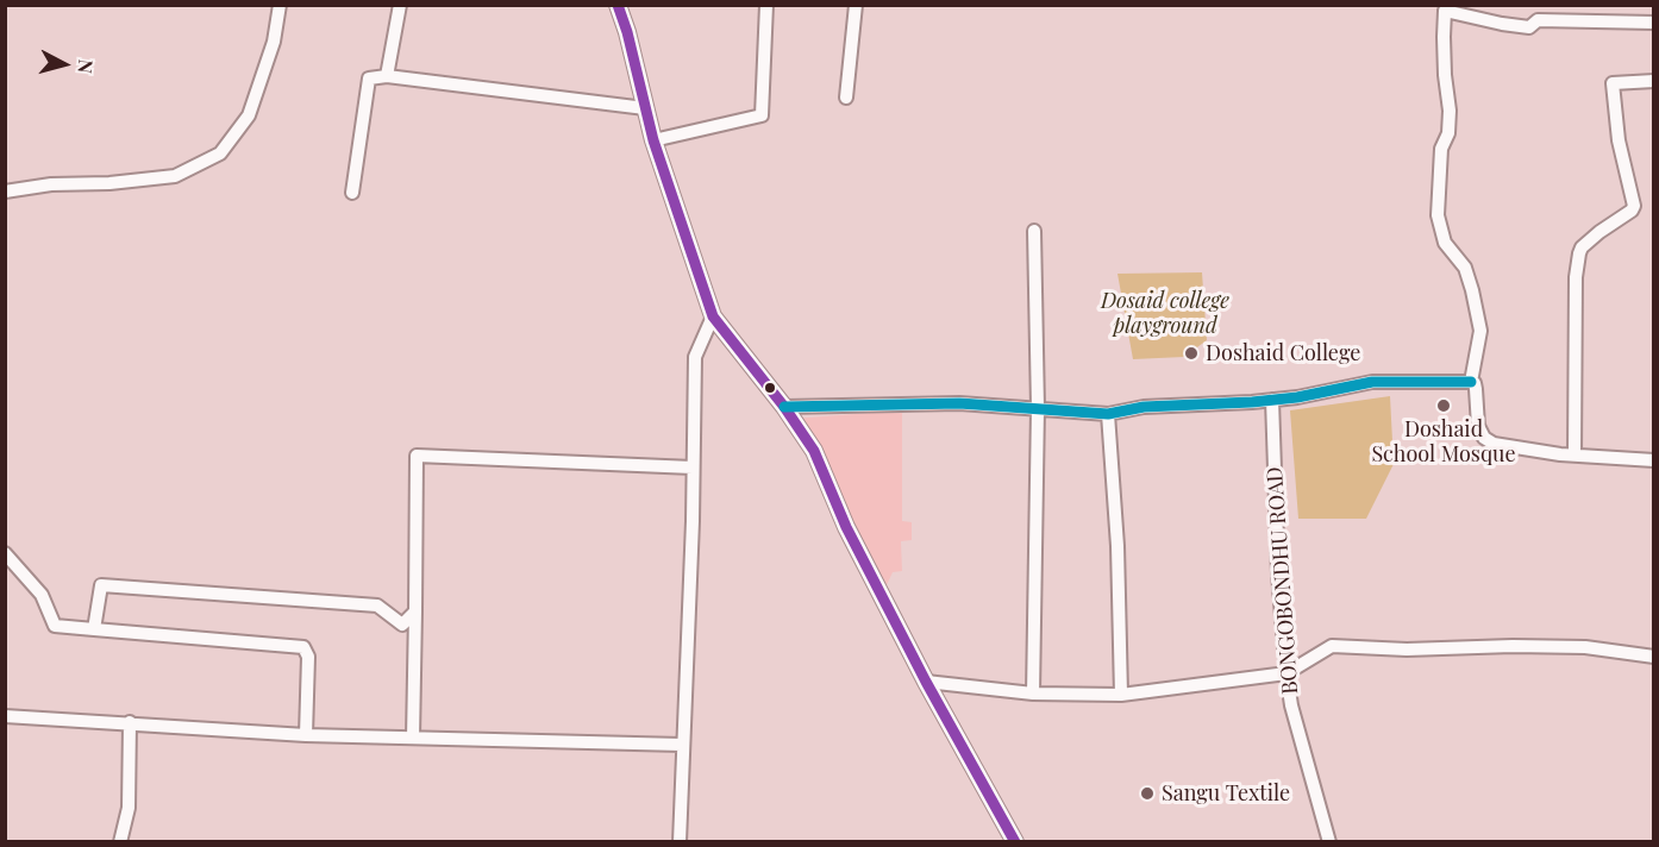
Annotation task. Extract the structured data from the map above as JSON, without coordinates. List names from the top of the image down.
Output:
{
  "streets": {
    "street": ["BONGOBONDHU ROAD"]
  },
  "parks": ["Dosaid college playground"],
  "places": ["Doshaid College", "Doshaid School Mosque", "Sangu Textile"],
  "north": "right"
}
